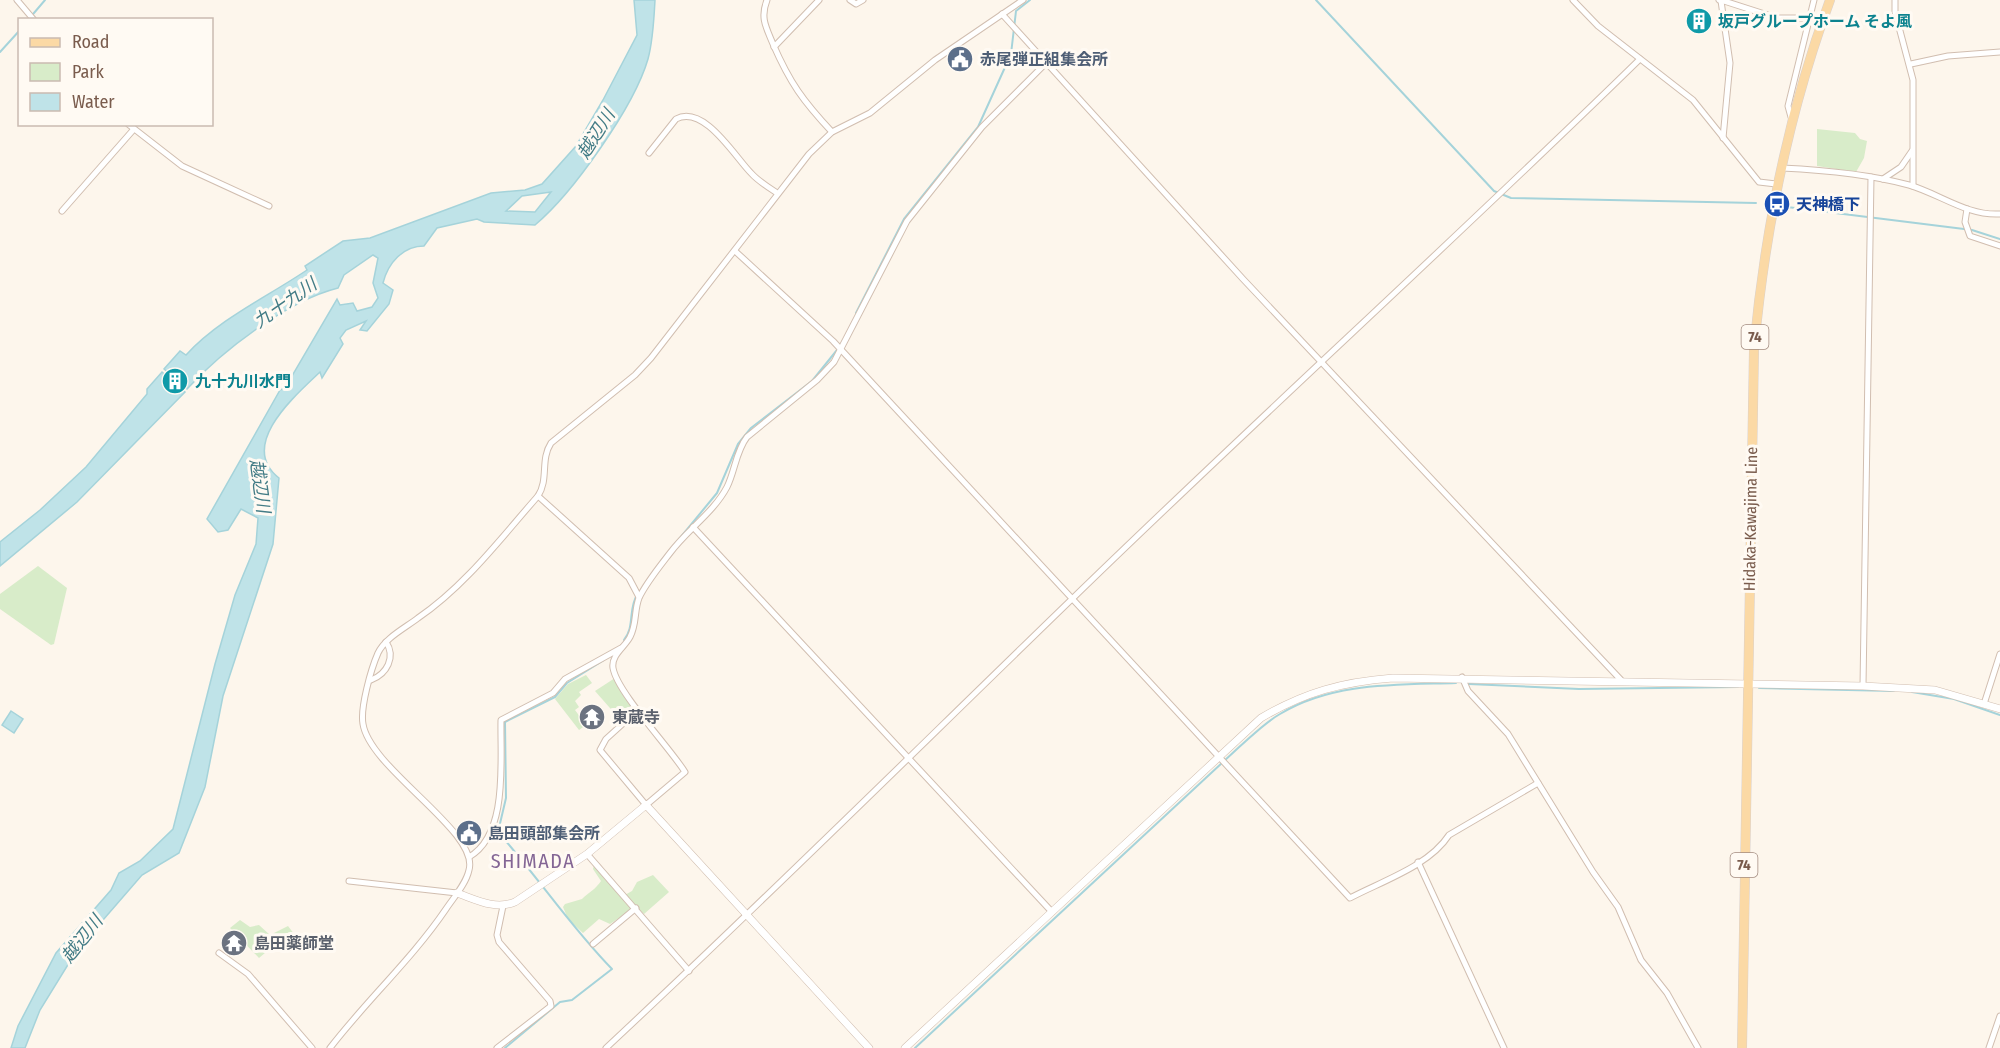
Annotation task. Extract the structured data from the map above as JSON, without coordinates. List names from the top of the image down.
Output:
{
  "streets": {
    "main road": ["74", "Hidaka-Kawajima Line"]
  },
  "districts": ["SHIMADA"],
  "water": ["越辺川", "九十九川"],
  "places": {
    "building": ["坂戸グループホーム そよ風", "九十九川水門"],
    "public building": ["赤尾弾正組集会所", "島田頭部集会所"],
    "bus stop": ["天神橋下"],
    "temple": ["東蔵寺", "島田薬師堂"]
  },
  "legend": ["Road", "Park", "Water"]
}
